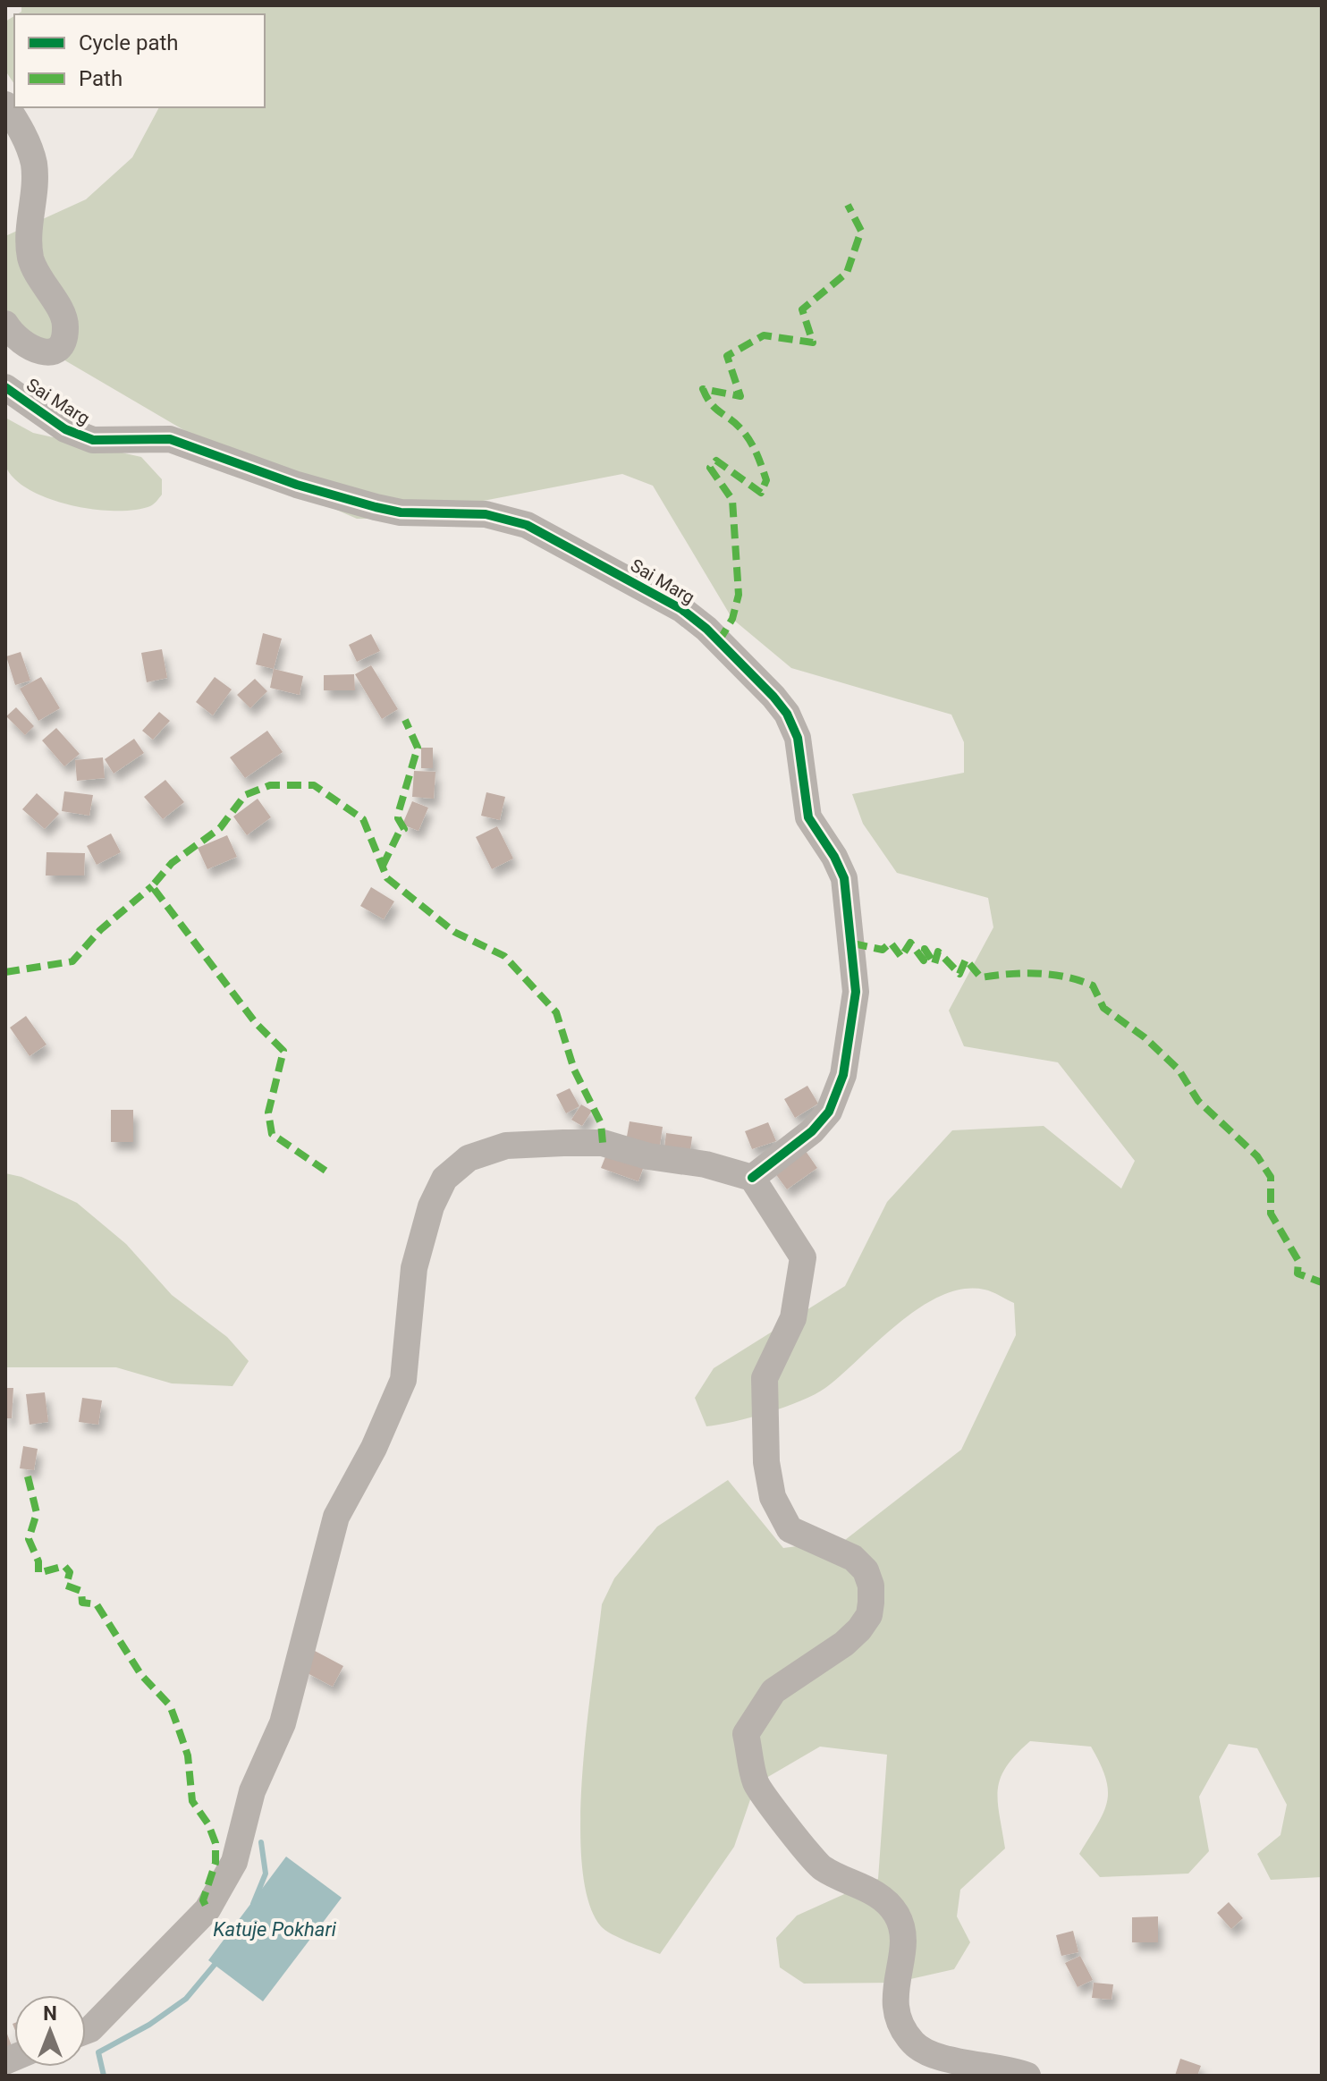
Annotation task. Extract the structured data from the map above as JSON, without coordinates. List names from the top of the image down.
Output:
{
  "streets": {
    "main road": ["Sai Marg"]
  },
  "water": ["Katuje Pokhari"],
  "legend": ["Cycle path", "Path"],
  "north": "top"
}
